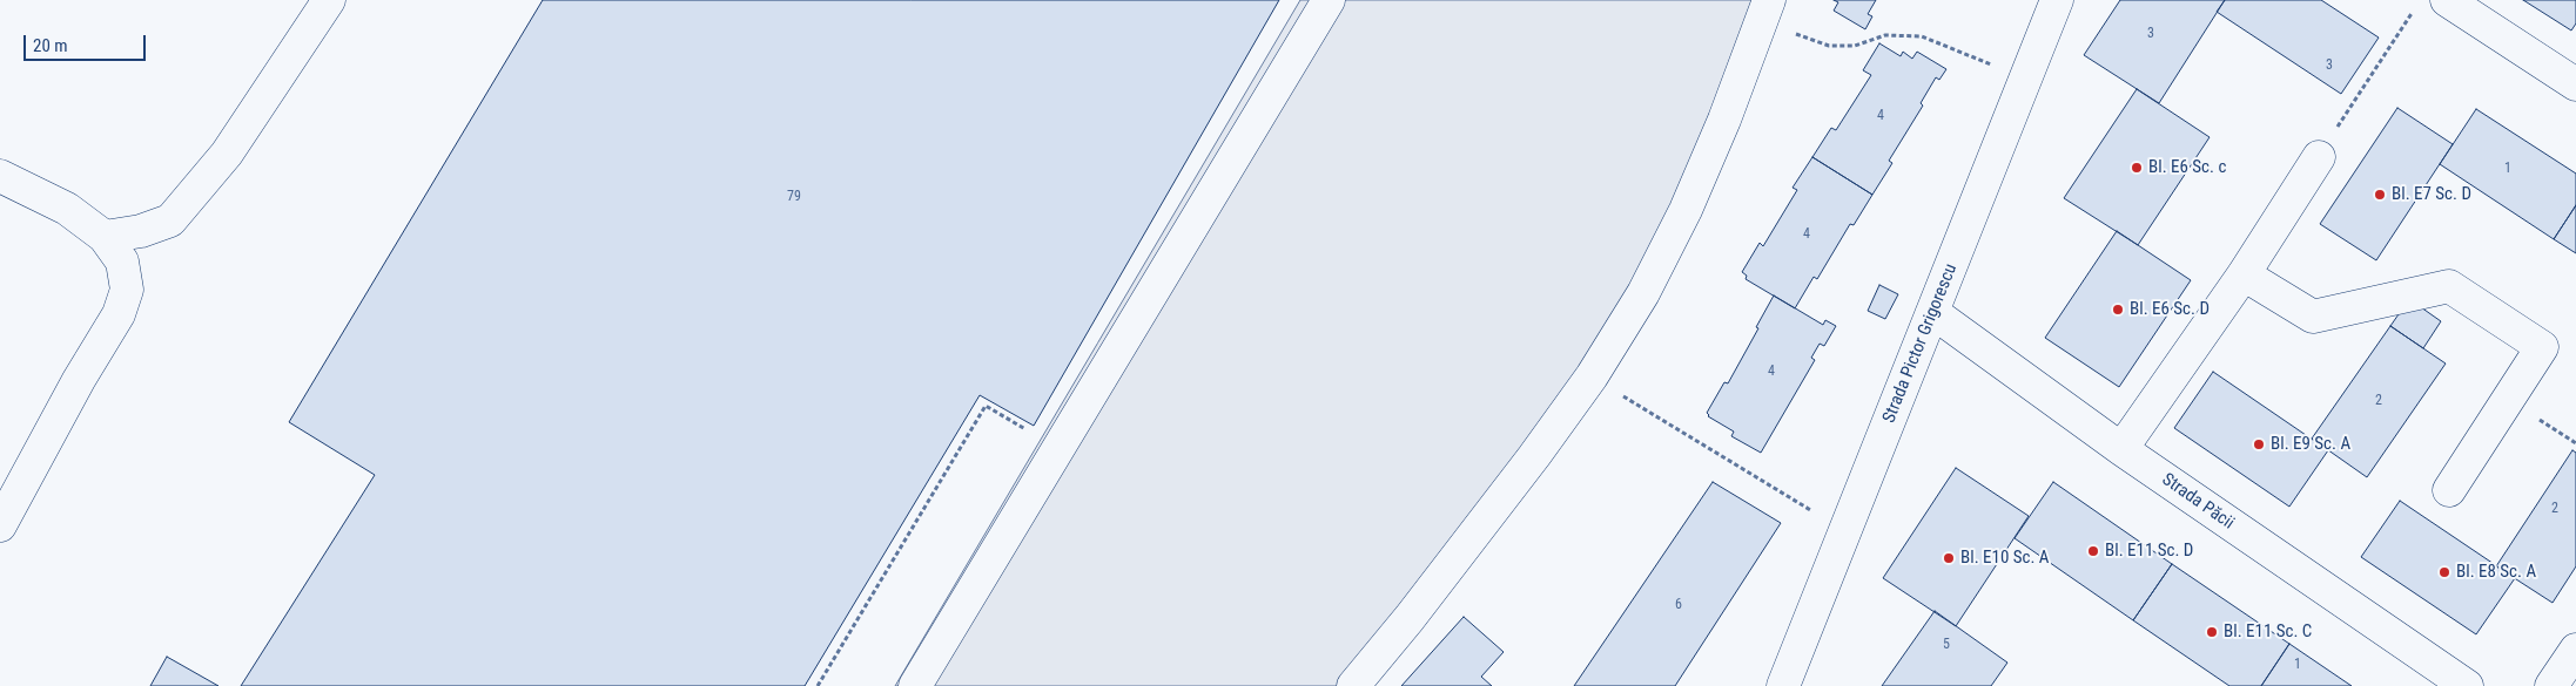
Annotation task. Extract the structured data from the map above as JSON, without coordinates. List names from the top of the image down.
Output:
{
  "streets": {
    "street": ["Strada Pictor Grigorescu", "Strada Păcii"]
  },
  "crossings": [
    ["Strada Pictor Grigorescu", "Strada Păcii"]
  ],
  "places": [
    "Bl. E6 Sc. c",
    "Bl. E7 Sc. D",
    "Bl. E6 Sc. D",
    "Bl. E9 Sc. A",
    "Bl. E11 Sc. D",
    "Bl. E10 Sc. A",
    "Bl. E8 Sc. A",
    "Bl. E11 Sc. C"
  ],
  "house_numbers": [
    "3",
    "3",
    "4",
    "1",
    "79",
    "4",
    "4",
    "2",
    "2",
    "6",
    "5",
    "1"
  ],
  "scale_bar": "20 m"
}
